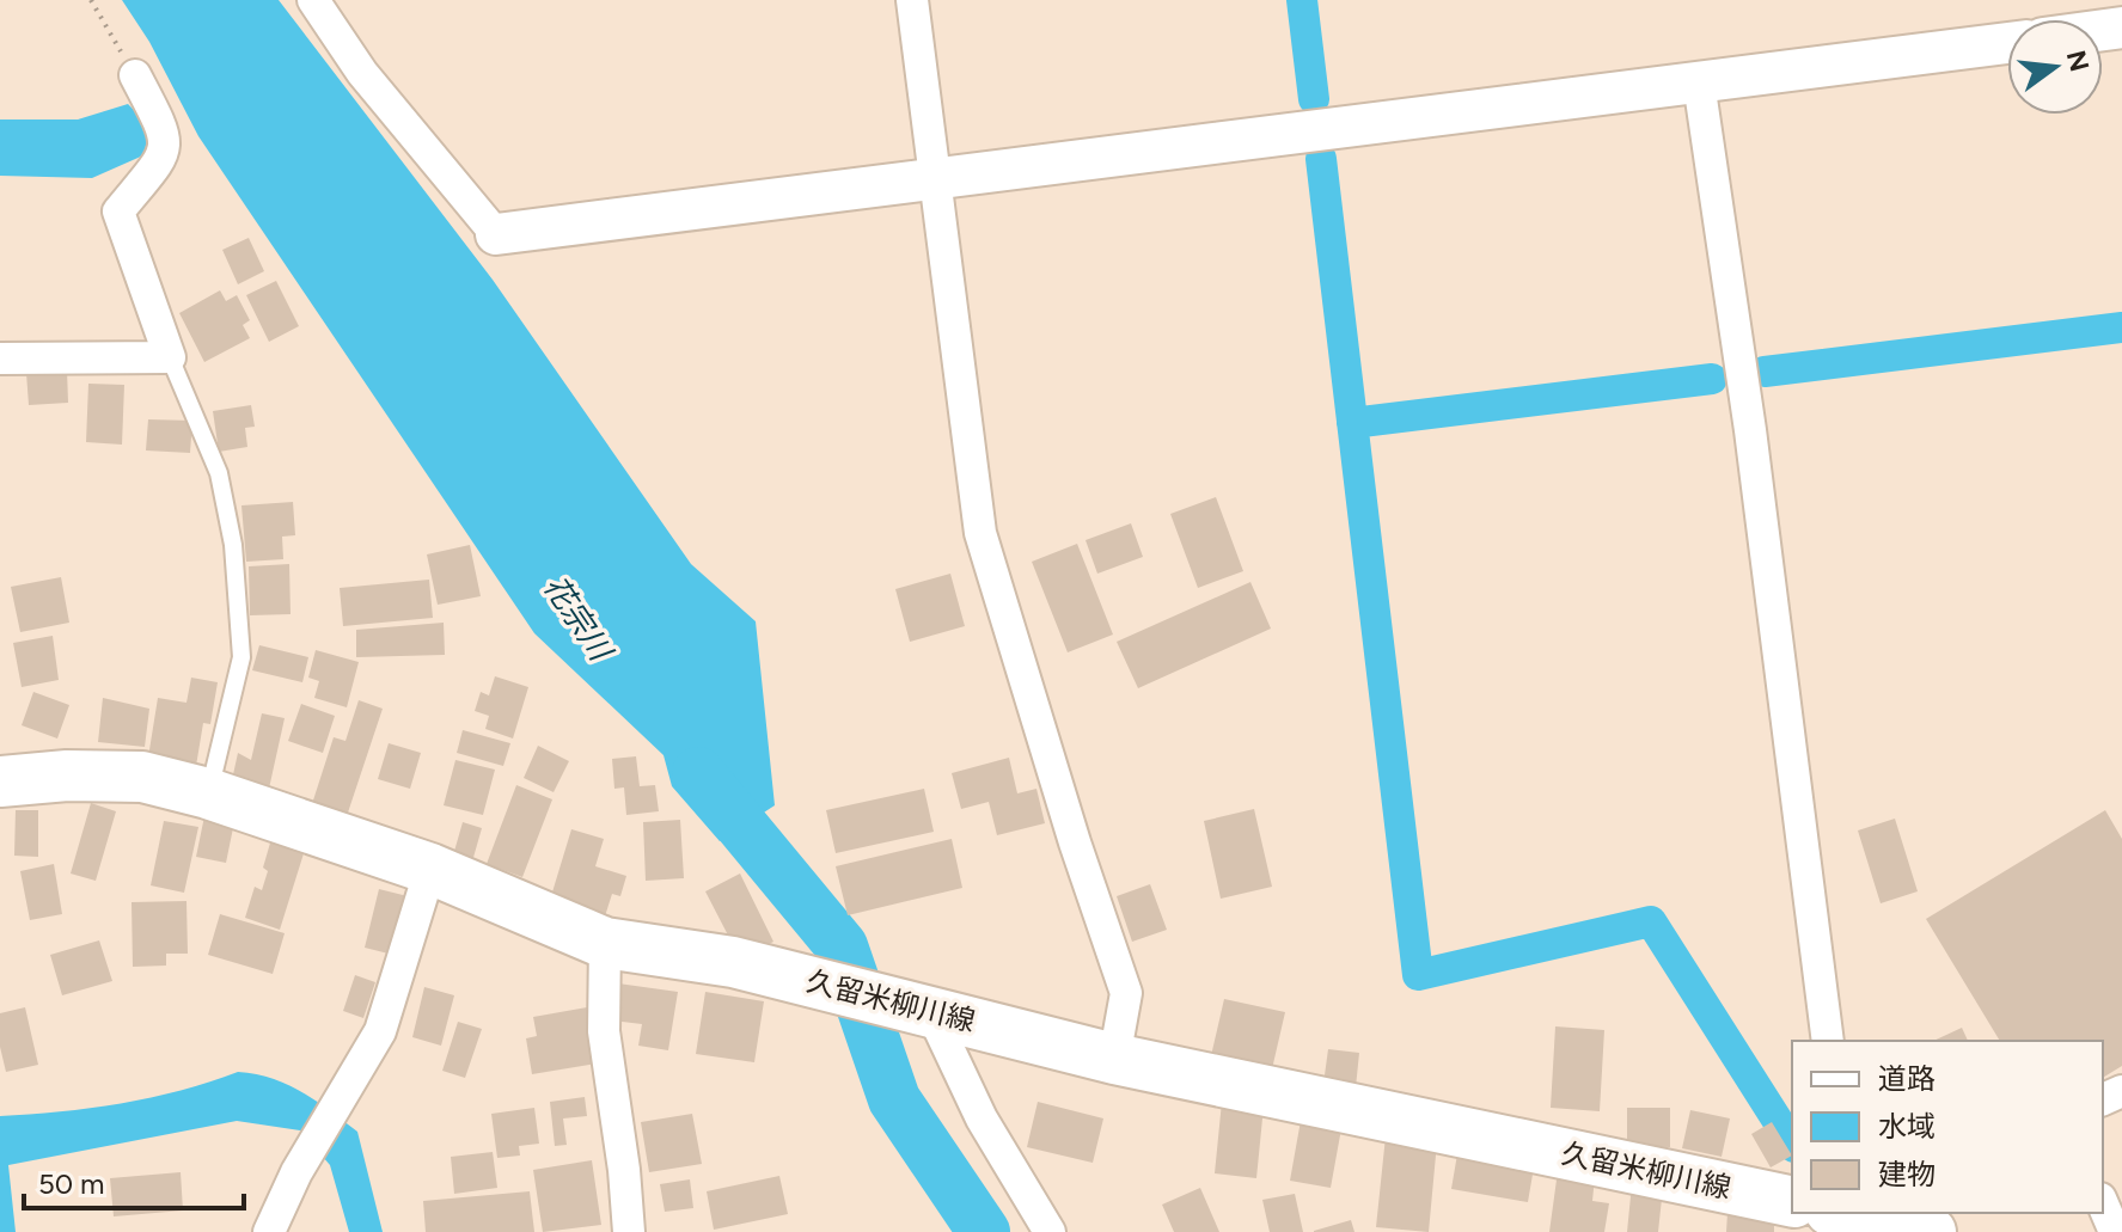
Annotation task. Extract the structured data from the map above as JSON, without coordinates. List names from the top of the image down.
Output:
{
  "streets": {
    "main road": ["久留米柳川線"]
  },
  "water": ["花宗川"],
  "legend": ["道路", "水域", "建物"],
  "scale_bar": "50 m",
  "north": "right"
}
